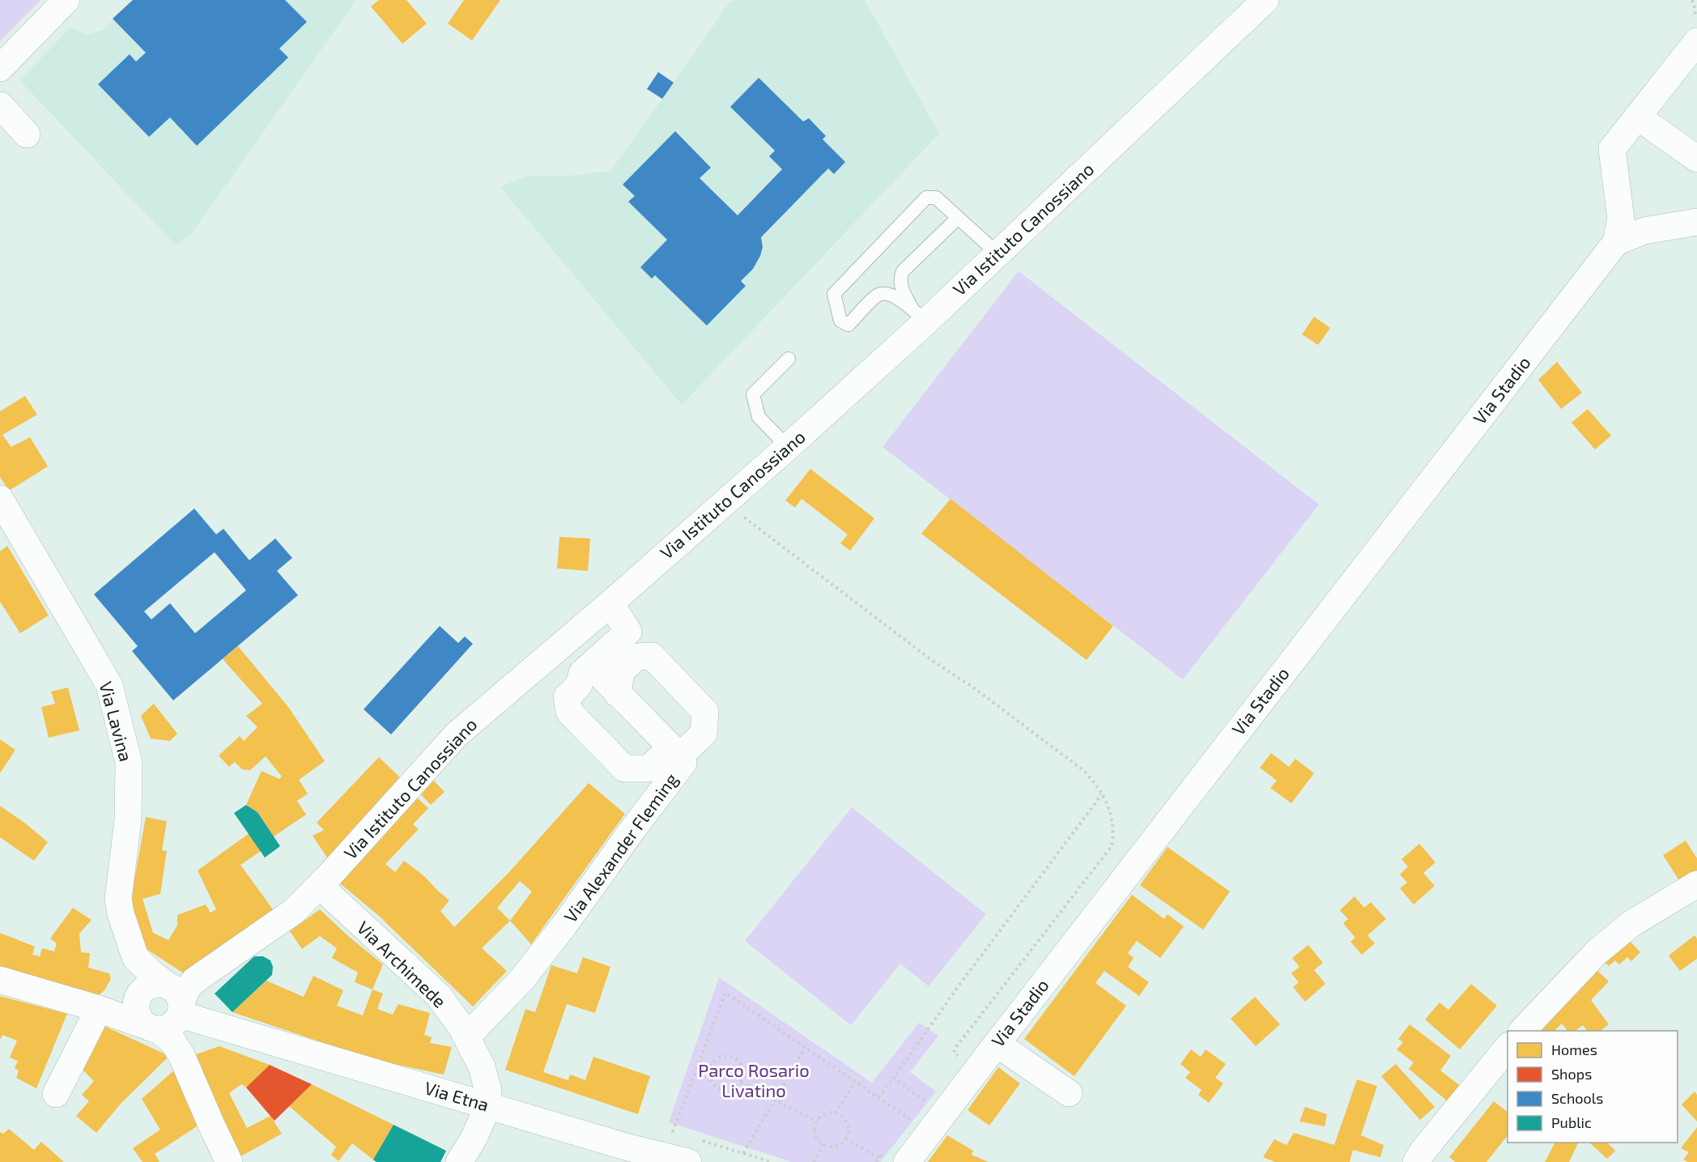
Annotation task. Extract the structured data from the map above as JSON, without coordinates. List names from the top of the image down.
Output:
{
  "streets": {
    "street": [
      "Via Istituto Canossiano",
      "Via Stadio",
      "Via Lavina",
      "Via Alexander Fleming",
      "Via Archimede",
      "Via Etna"
    ]
  },
  "crossings": [
    ["Via Istituto Canossiano", "Via Lavina"],
    ["Via Istituto Canossiano", "Via Archimede"],
    ["Via Istituto Canossiano", "Via Etna"],
    ["Via Lavina", "Via Etna"],
    ["Via Alexander Fleming", "Via Archimede"],
    ["Via Archimede", "Via Etna"]
  ],
  "parks": ["Parco Rosario Livatino"],
  "legend": [
    "Homes",
    "Shops",
    "Schools",
    "Public"
  ]
}
